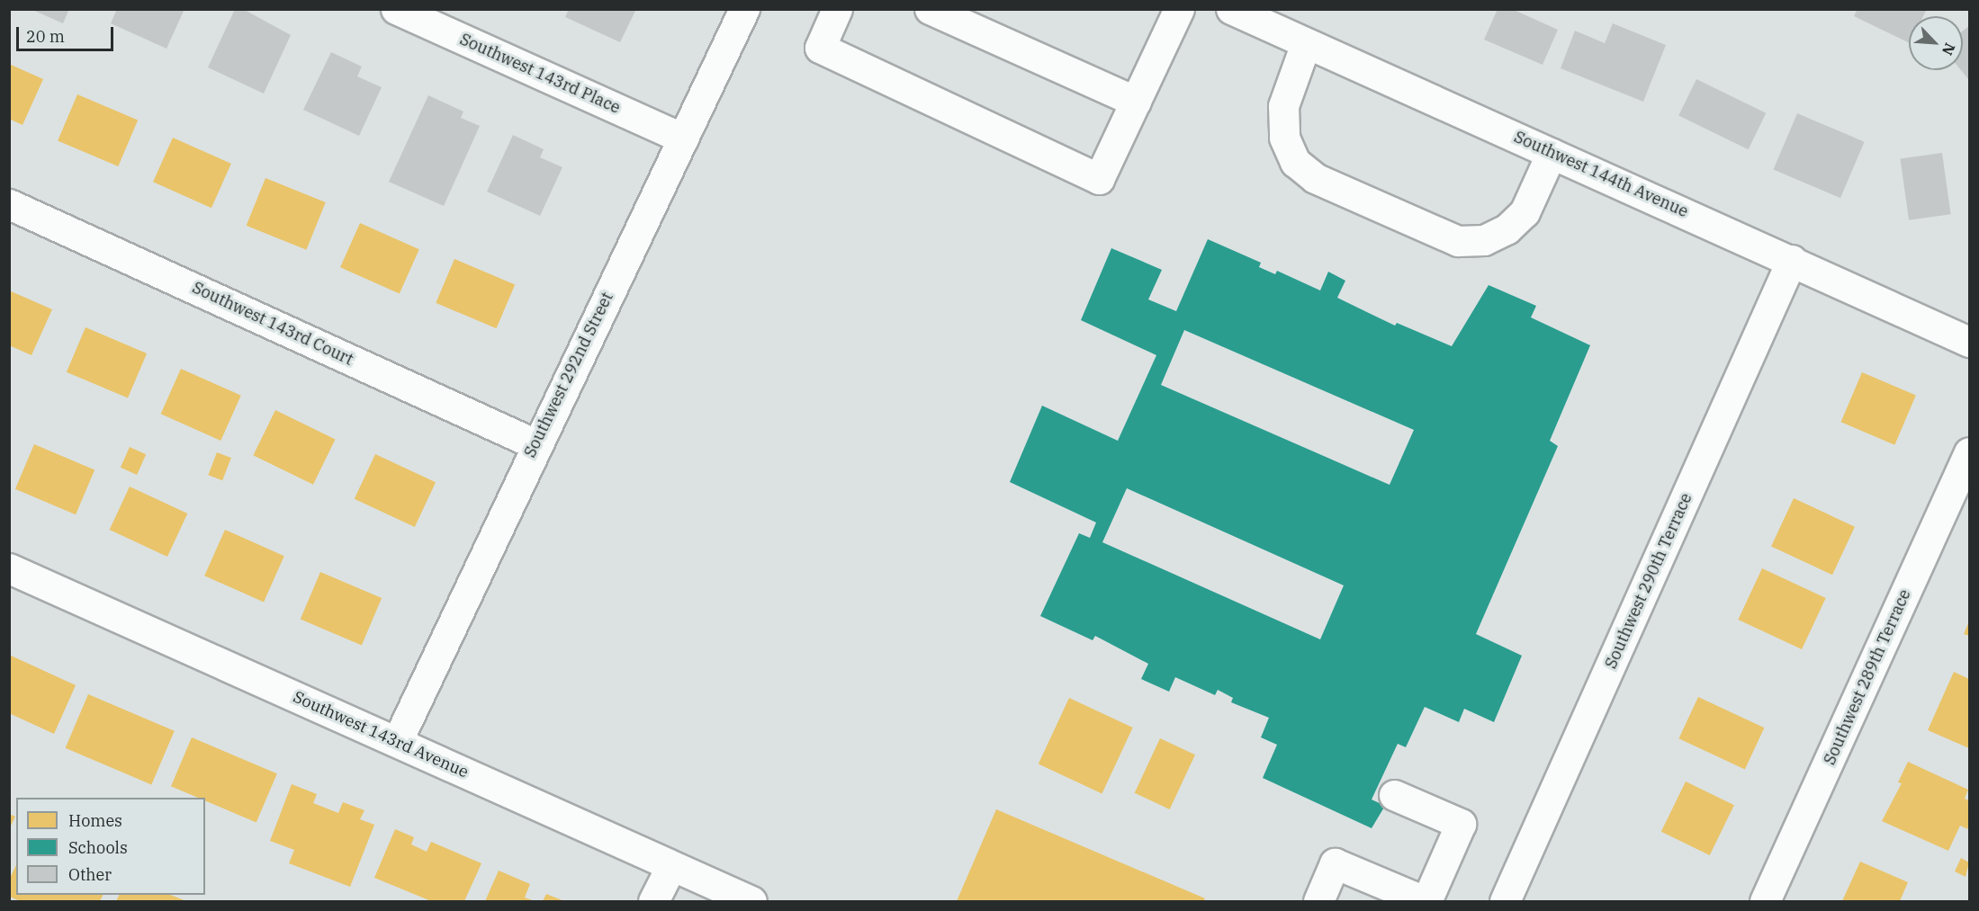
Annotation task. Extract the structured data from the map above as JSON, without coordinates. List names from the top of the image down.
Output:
{
  "streets": {
    "street": [
      "Southwest 143rd Place",
      "Southwest 144th Avenue",
      "Southwest 143rd Court",
      "Southwest 292nd Street",
      "Southwest 290th Terrace",
      "Southwest 289th Terrace",
      "Southwest 143rd Avenue"
    ]
  },
  "crossings": [
    ["Southwest 143rd Place", "Southwest 292nd Street"],
    ["Southwest 144th Avenue", "Southwest 290th Terrace"],
    ["Southwest 143rd Court", "Southwest 292nd Street"],
    ["Southwest 292nd Street", "Southwest 143rd Avenue"]
  ],
  "legend": ["Homes", "Schools", "Other"],
  "scale_bar": "20 m",
  "north": "bottom right"
}
